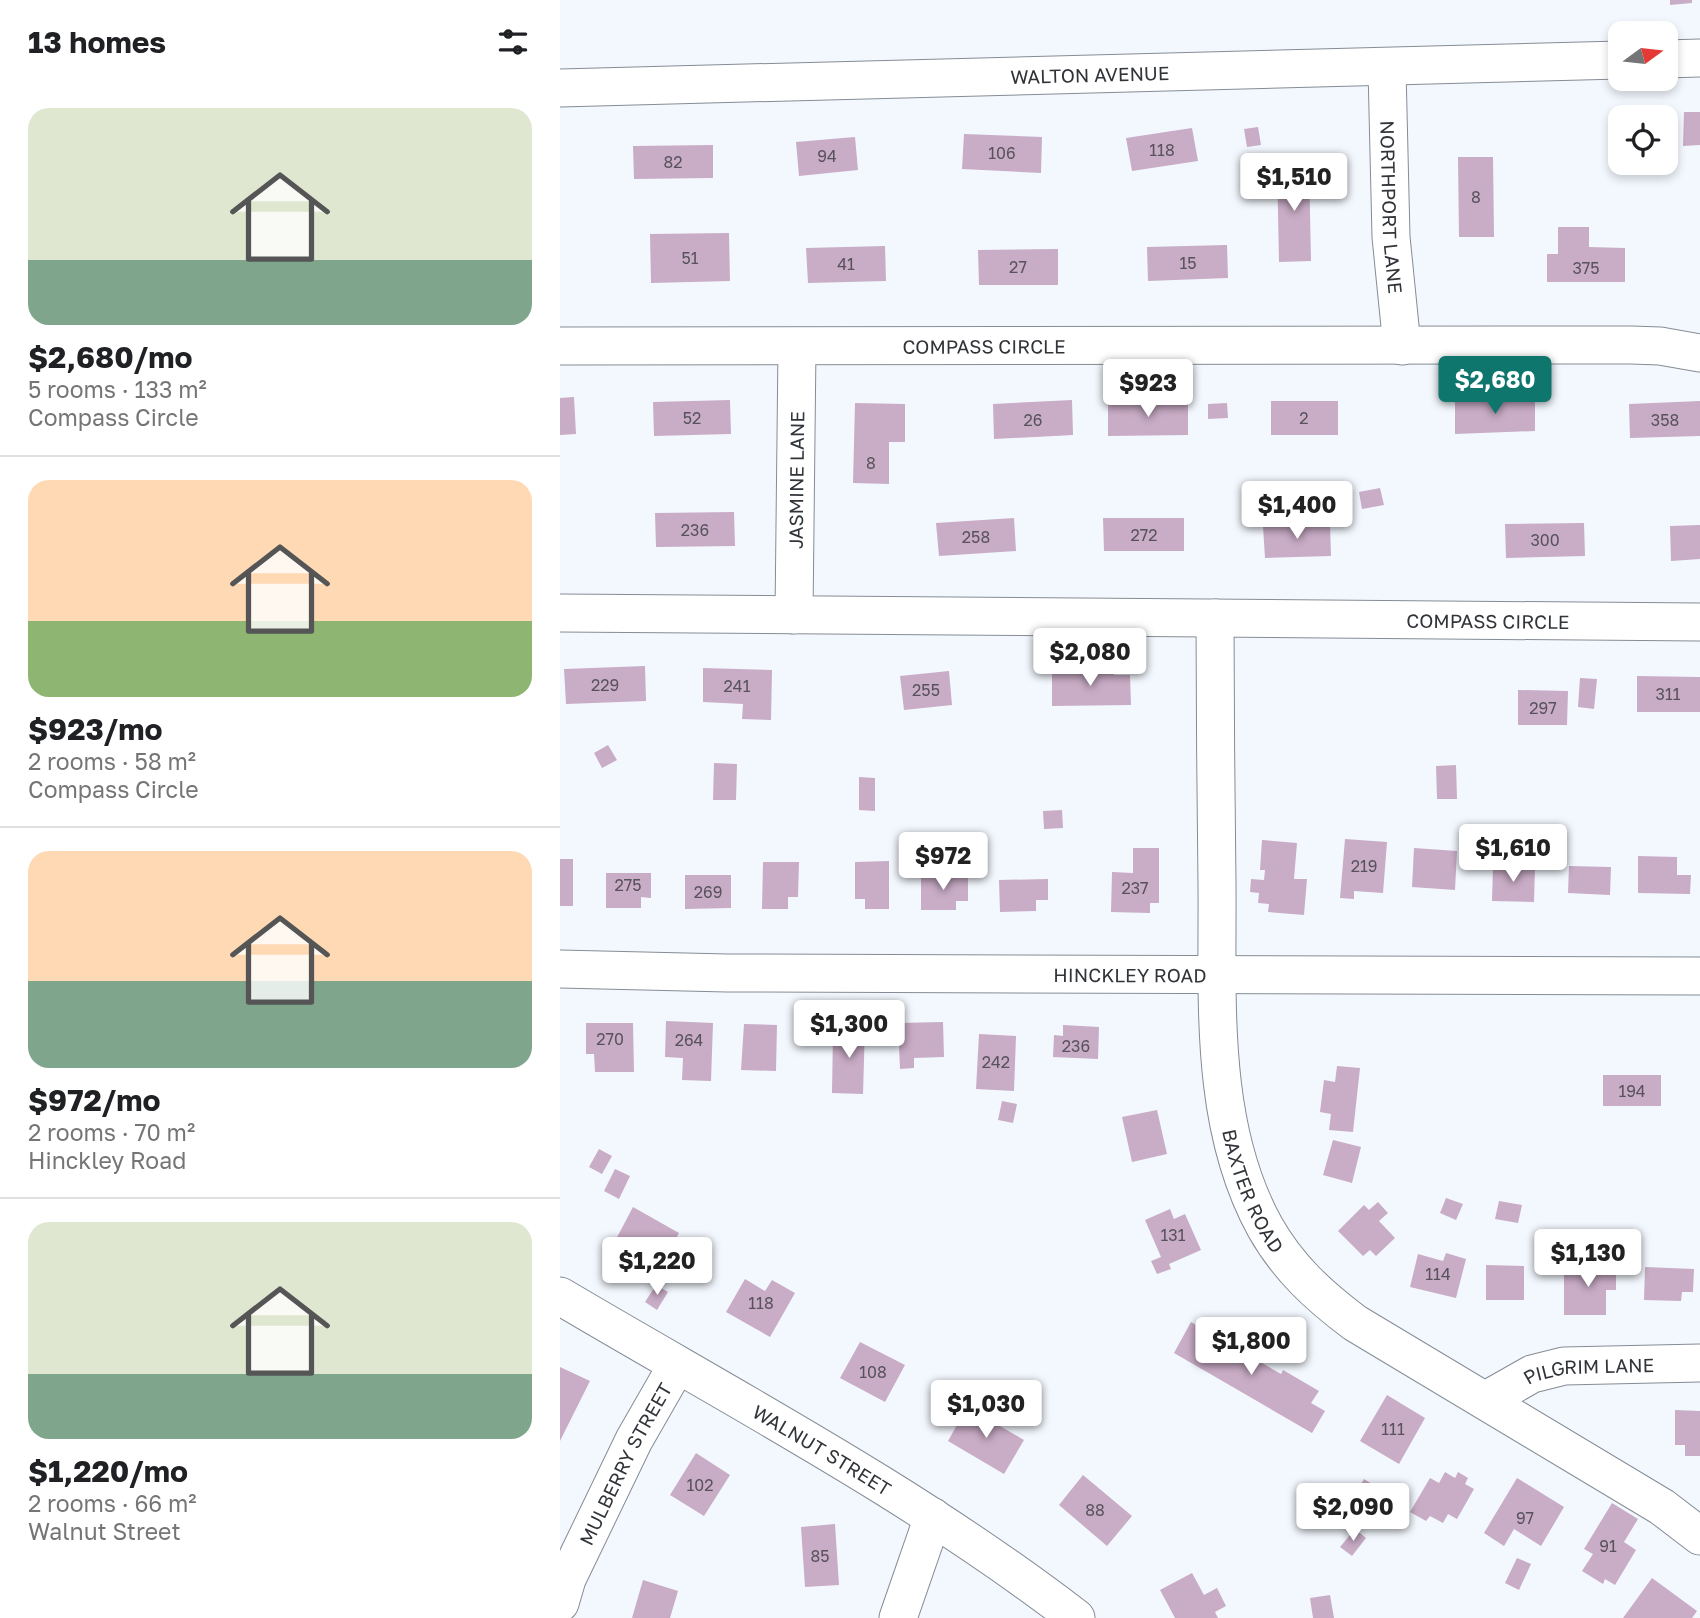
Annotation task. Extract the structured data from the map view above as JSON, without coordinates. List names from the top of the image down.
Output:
{
  "streets": {
    "street": [
      "WALTON AVENUE",
      "NORTHPORT LANE",
      "COMPASS CIRCLE",
      "JASMINE LANE",
      "HINCKLEY ROAD",
      "BAXTER ROAD",
      "PILGRIM LANE",
      "WALNUT STREET",
      "MULBERRY STREET"
    ]
  },
  "crossings": [
    ["WALTON AVENUE", "NORTHPORT LANE"],
    ["NORTHPORT LANE", "COMPASS CIRCLE"],
    ["COMPASS CIRCLE", "JASMINE LANE"],
    ["COMPASS CIRCLE", "BAXTER ROAD"],
    ["HINCKLEY ROAD", "BAXTER ROAD"],
    ["BAXTER ROAD", "PILGRIM LANE"],
    ["WALNUT STREET", "MULBERRY STREET"]
  ],
  "house_numbers": [
    "118",
    "106",
    "94",
    "82",
    "8",
    "51",
    "15",
    "41",
    "27",
    "375",
    "52",
    "2",
    "26",
    "358",
    "8",
    "236",
    "272",
    "258",
    "300",
    "229",
    "241",
    "255",
    "311",
    "297",
    "219",
    "275",
    "237",
    "269",
    "270",
    "264",
    "236",
    "242",
    "194",
    "131",
    "114",
    "118",
    "108",
    "111",
    "102",
    "88",
    "97",
    "91",
    "85"
  ],
  "north": "right",
  "page": {
    "heading": "13 homes",
    "list": [
      {
        "name": "$2,680/mo",
        "note": "5 rooms · 133 m² · Compass Circle"
      },
      {
        "name": "$923/mo",
        "note": "2 rooms · 58 m² · Compass Circle"
      },
      {
        "name": "$972/mo",
        "note": "2 rooms · 70 m² · Hinckley Road"
      },
      {
        "name": "$1,220/mo",
        "note": "2 rooms · 66 m² · Walnut Street"
      }
    ],
    "price": [
      "$1,510",
      "$2,680",
      "$923",
      "$1,400",
      "$2,080",
      "$1,610",
      "$972",
      "$1,300",
      "$1,130",
      "$1,220",
      "$1,800",
      "$1,030",
      "$2,090"
    ]
  }
}
